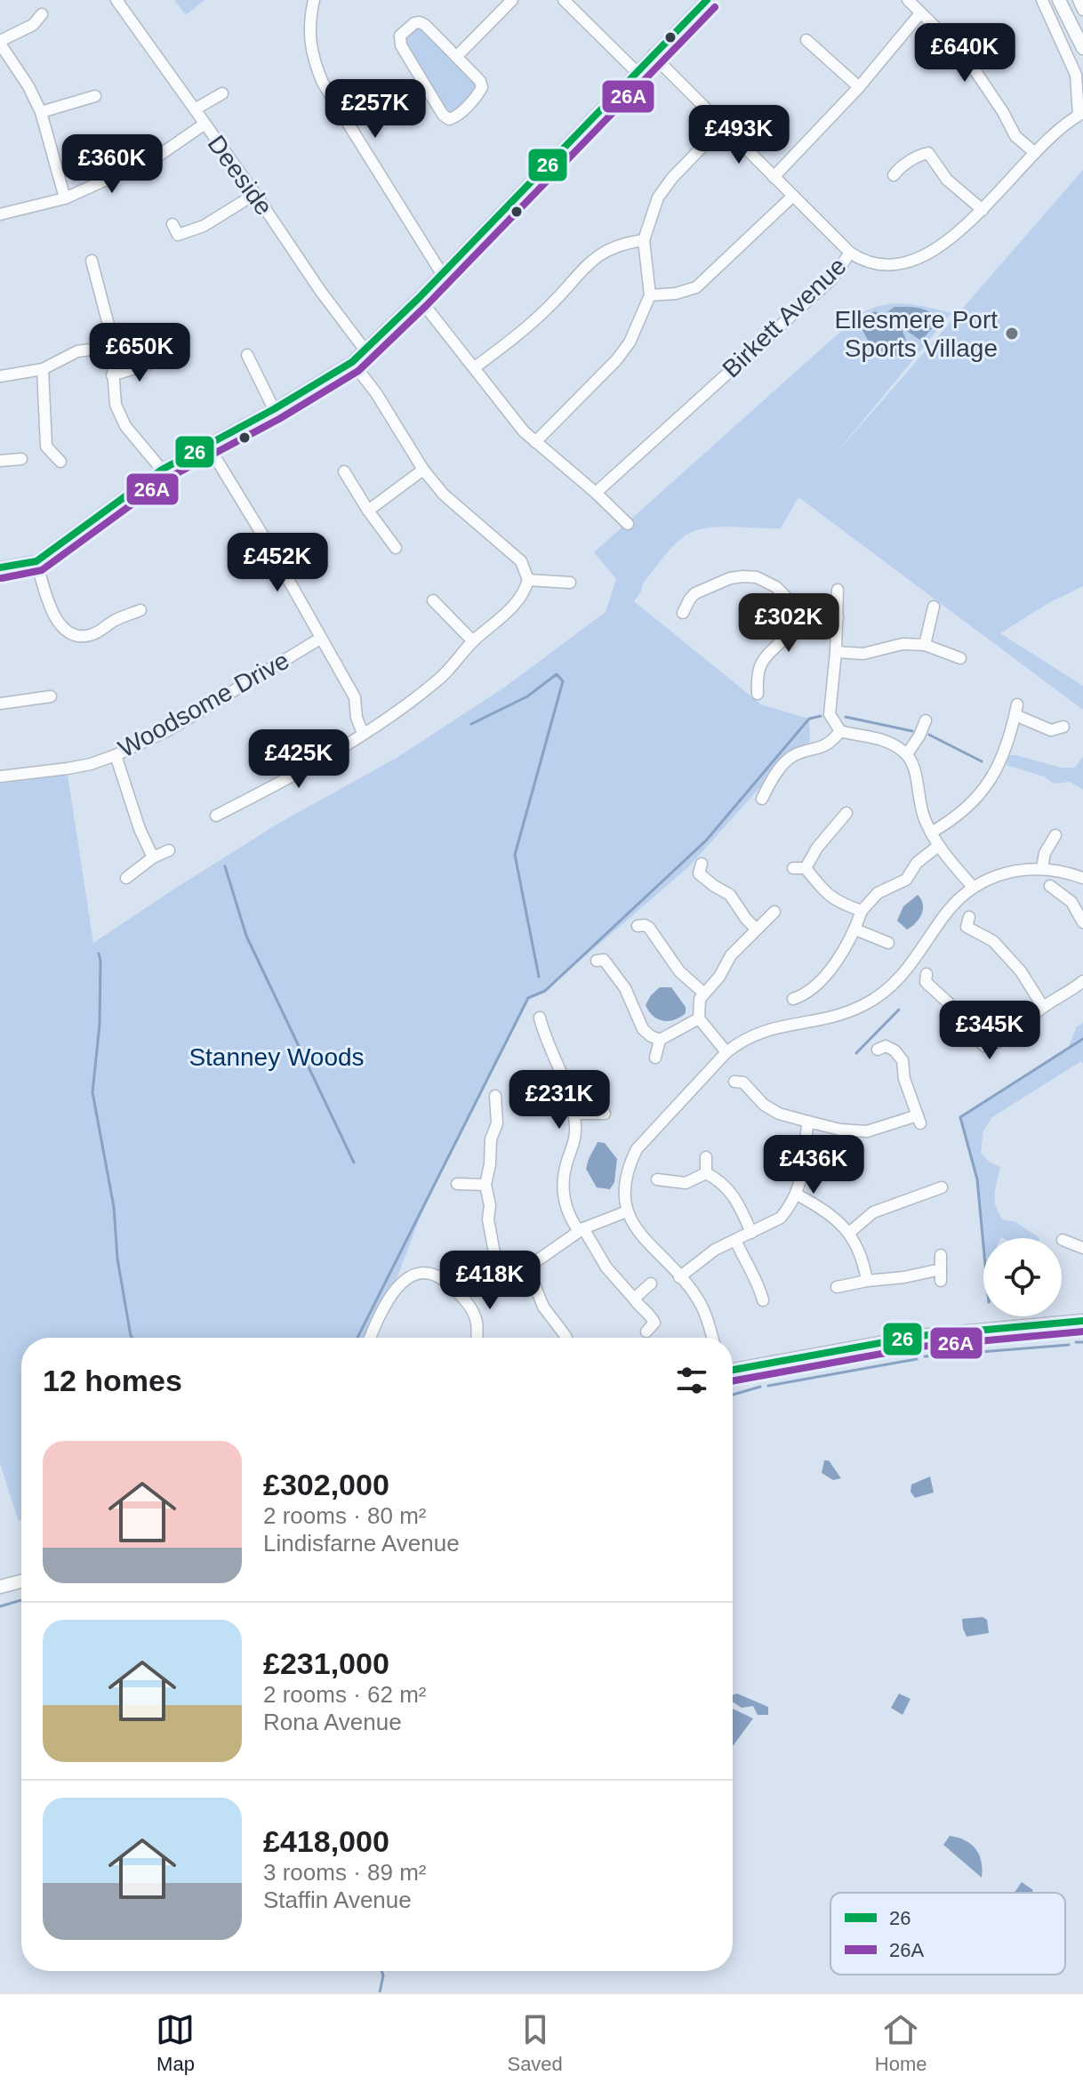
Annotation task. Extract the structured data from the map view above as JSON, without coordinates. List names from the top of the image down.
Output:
{
  "streets": {
    "street": ["Deeside", "Birkett Avenue", "Woodsome Drive"]
  },
  "parks": ["Stanney Woods"],
  "places": ["Ellesmere Port Sports Village"],
  "lines": ["transit line 26", "transit line 26A"],
  "legend": ["26", "26A"],
  "page": {
    "price": [
      "£640K",
      "£257K",
      "£493K",
      "£360K",
      "£650K",
      "£452K",
      "£302K",
      "£425K",
      "£345K",
      "£231K",
      "£436K",
      "£418K"
    ],
    "heading": "12 homes",
    "list": [
      {
        "name": "£302,000",
        "note": "2 rooms · 80 m² · Lindisfarne Avenue"
      },
      {
        "name": "£231,000",
        "note": "2 rooms · 62 m² · Rona Avenue"
      },
      {
        "name": "£418,000",
        "note": "3 rooms · 89 m² · Staffin Avenue"
      }
    ],
    "tabs": ["Map", "Saved", "Home"]
  }
}
